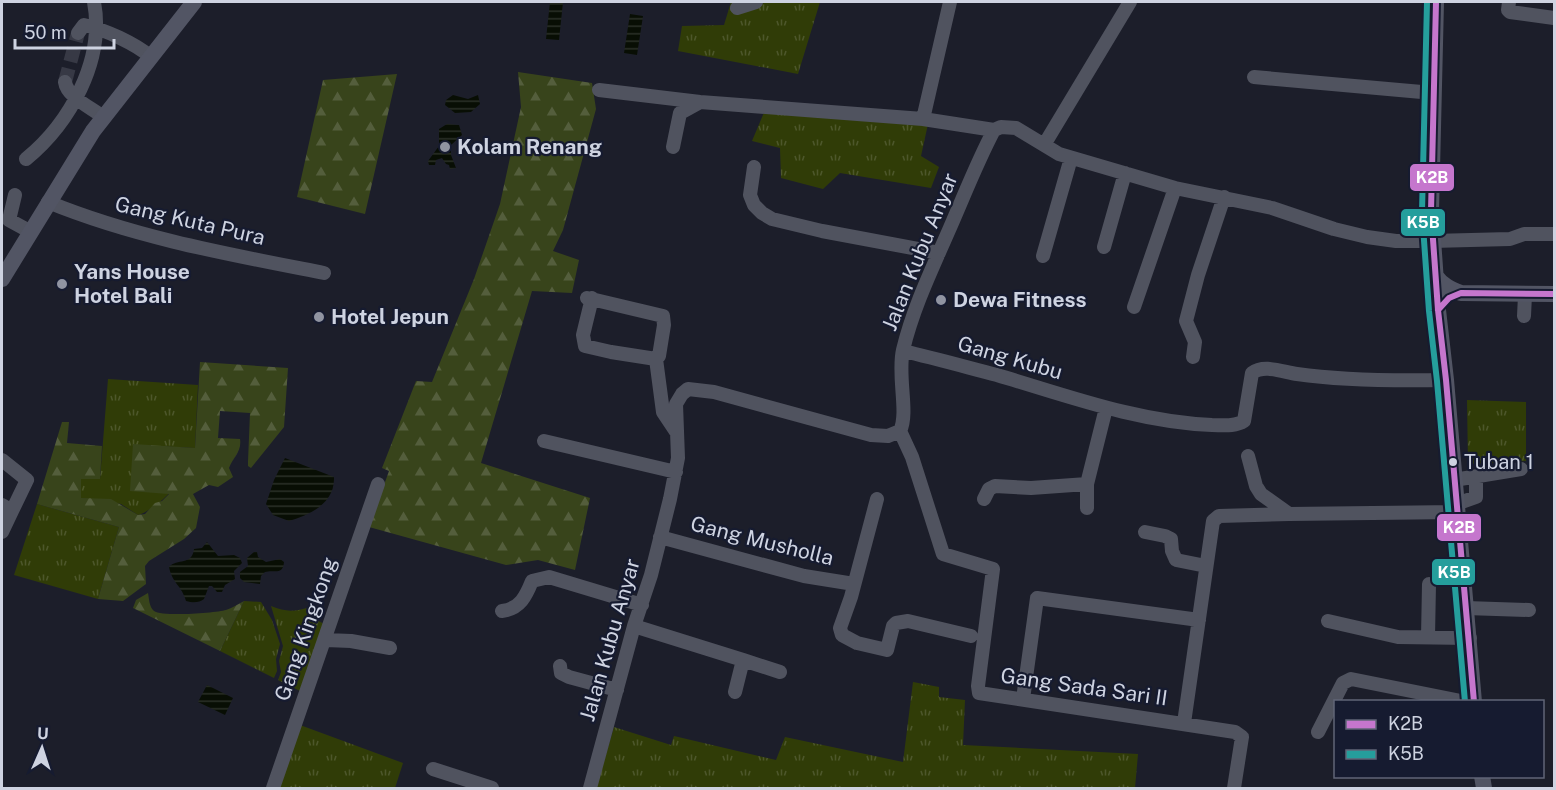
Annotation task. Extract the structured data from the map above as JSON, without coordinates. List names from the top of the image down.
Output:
{
  "streets": {
    "street": [
      "Gang Kuta Pura",
      "Jalan Kubu Anyar",
      "Gang Kubu",
      "Gang Musholla",
      "Gang Kingkong",
      "Gang Sada Sari II"
    ]
  },
  "crossings": [
    ["Jalan Kubu Anyar", "Gang Kubu"],
    ["Jalan Kubu Anyar", "Gang Musholla"],
    ["Jalan Kubu Anyar", "Gang Sada Sari II"]
  ],
  "places": [
    "Kolam Renang",
    "Yans House Hotel Bali",
    "Dewa Fitness",
    "Hotel Jepun",
    "Tuban 1"
  ],
  "lines": ["transit line K2B", "transit line K5B"],
  "legend": ["K2B", "K5B"],
  "scale_bar": "50 m",
  "north": "top"
}
